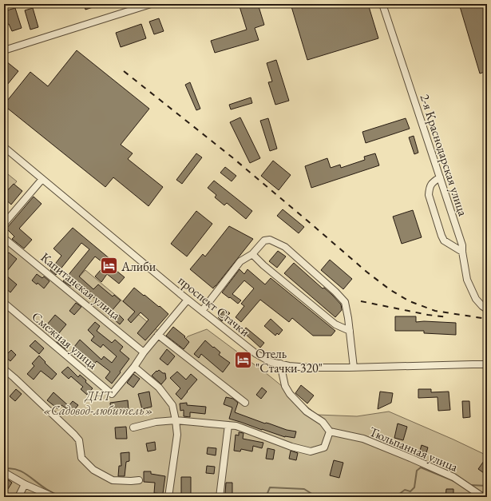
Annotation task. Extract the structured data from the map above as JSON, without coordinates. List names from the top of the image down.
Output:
{
  "streets": {
    "street": [
      "2-я Краснодарская улица",
      "Капитанская улица",
      "проспект Стачки",
      "Смежная улица",
      "Тюльпанная улица"
    ]
  },
  "parks": ["ДНТ «Садовод-любитель»"],
  "places": {
    "hotel": ["Алиби", "Отель \"Стачки 320\""]
  }
}
